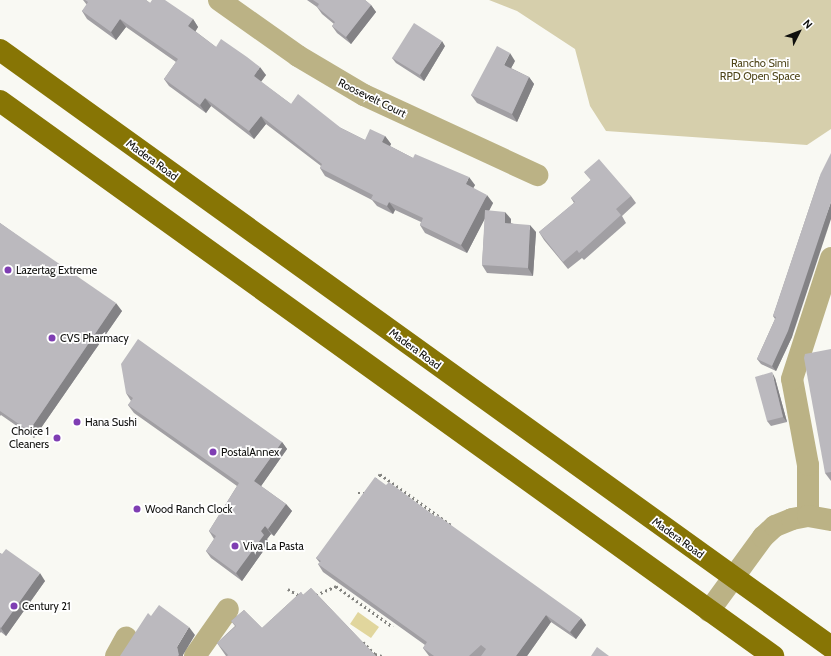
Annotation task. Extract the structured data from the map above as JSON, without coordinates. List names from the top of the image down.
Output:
{
  "streets": {
    "main road": ["Madera Road"],
    "street": ["Roosevelt Court"]
  },
  "parks": ["Rancho Simi RPD Open Space"],
  "places": [
    "Lazertag Extreme",
    "CVS Pharmacy",
    "Hana Sushi",
    "Choice 1 Cleaners",
    "PostalAnnex",
    "Wood Ranch Clock",
    "Viva La Pasta",
    "Century 21"
  ],
  "north": "top right"
}
